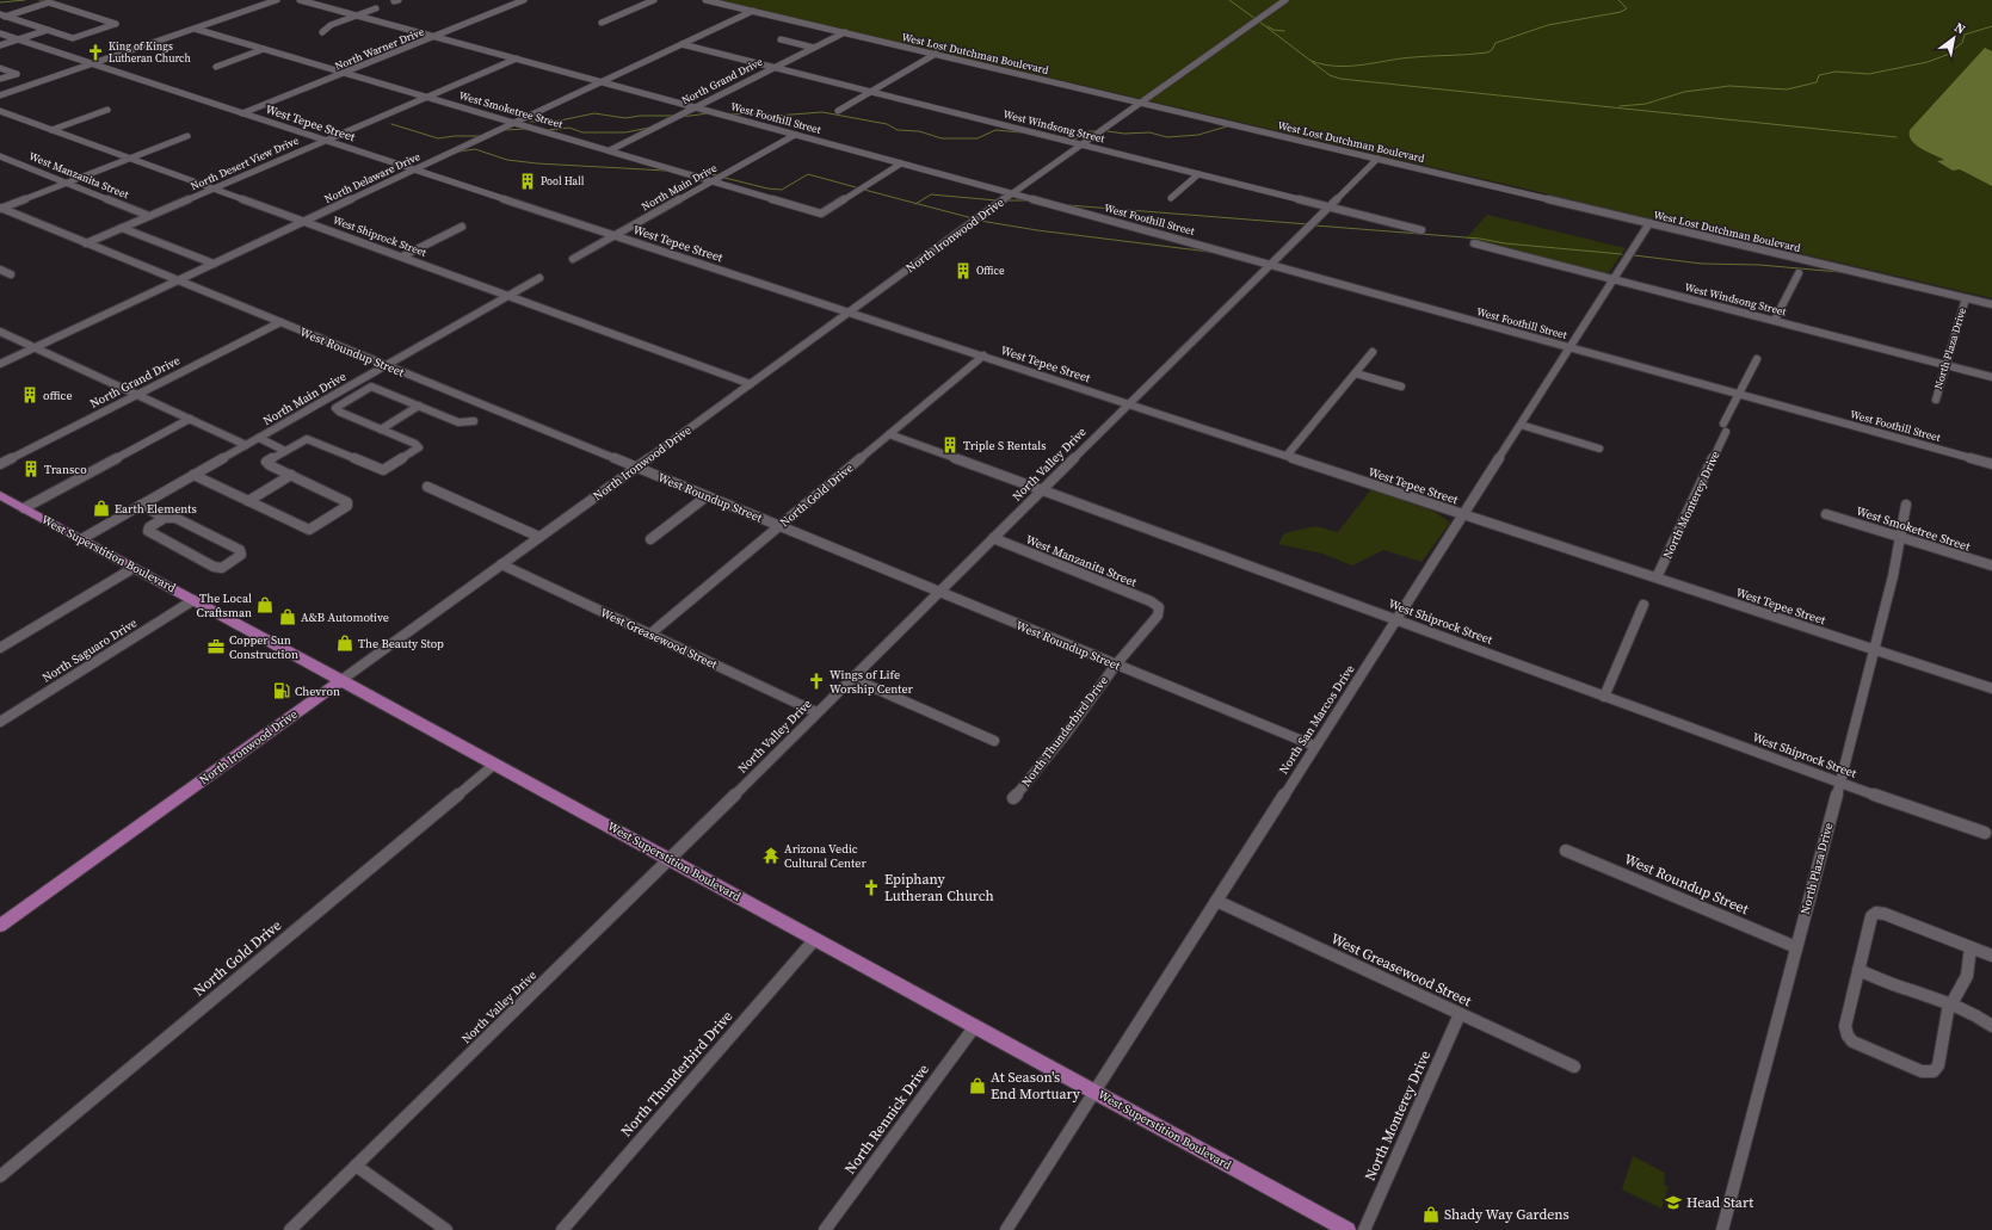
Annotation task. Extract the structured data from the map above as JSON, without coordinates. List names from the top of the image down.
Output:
{
  "streets": {
    "main road": ["North Ironwood Drive", "West Superstition Boulevard"],
    "street": [
      "North Warner Drive",
      "West Lost Dutchman Boulevard",
      "North Grand Drive",
      "West Smoketree Street",
      "West Foothill Street",
      "West Tepee Street",
      "West Windsong Street",
      "North Desert View Drive",
      "West Manzanita Street",
      "North Delaware Drive",
      "North Main Drive",
      "West Shiprock Street",
      "North Plaza Drive",
      "West Roundup Street",
      "North Valley Drive",
      "North Gold Drive",
      "North Monterey Drive",
      "West Greasewood Street",
      "North Saguaro Drive",
      "North San Marcos Drive",
      "North Thunderbird Drive",
      "North Rennick Drive"
    ]
  },
  "crossings": [
    ["North Warner Drive", "West Smoketree Street"],
    ["North Warner Drive", "West Foothill Street"],
    ["North Warner Drive", "West Tepee Street"],
    ["West Lost Dutchman Boulevard", "North Grand Drive"],
    ["West Lost Dutchman Boulevard", "North Delaware Drive"],
    ["West Lost Dutchman Boulevard", "North Ironwood Drive"],
    ["West Lost Dutchman Boulevard", "North Plaza Drive"],
    ["West Lost Dutchman Boulevard", "North Valley Drive"],
    ["West Lost Dutchman Boulevard", "North San Marcos Drive"],
    ["North Grand Drive", "West Smoketree Street"],
    ["North Grand Drive", "West Foothill Street"],
    ["North Grand Drive", "West Windsong Street"],
    ["North Grand Drive", "West Roundup Street"],
    ["West Smoketree Street", "West Foothill Street"],
    ["West Smoketree Street", "North Desert View Drive"],
    ["West Smoketree Street", "North Delaware Drive"],
    ["West Smoketree Street", "North Main Drive"],
    ["West Smoketree Street", "North Plaza Drive"],
    ["West Foothill Street", "North Desert View Drive"],
    ["West Foothill Street", "North Delaware Drive"],
    ["West Foothill Street", "North Main Drive"],
    ["West Foothill Street", "North Ironwood Drive"],
    ["West Foothill Street", "North Valley Drive"],
    ["West Foothill Street", "North Monterey Drive"],
    ["West Foothill Street", "North San Marcos Drive"],
    ["West Tepee Street", "North Desert View Drive"],
    ["West Tepee Street", "North Delaware Drive"],
    ["West Tepee Street", "North Main Drive"],
    ["West Tepee Street", "North Ironwood Drive"],
    ["West Tepee Street", "North Plaza Drive"],
    ["West Tepee Street", "North Valley Drive"],
    ["West Tepee Street", "North Gold Drive"],
    ["West Tepee Street", "North Monterey Drive"],
    ["West Tepee Street", "North San Marcos Drive"],
    ["West Windsong Street", "North Delaware Drive"],
    ["West Windsong Street", "North Ironwood Drive"],
    ["West Windsong Street", "North Plaza Drive"],
    ["West Windsong Street", "North Valley Drive"],
    ["West Windsong Street", "North San Marcos Drive"],
    ["North Desert View Drive", "West Manzanita Street"],
    ["North Desert View Drive", "West Shiprock Street"],
    ["North Desert View Drive", "West Roundup Street"],
    ["West Manzanita Street", "North Valley Drive"],
    ["West Manzanita Street", "North Thunderbird Drive"],
    ["North Delaware Drive", "West Shiprock Street"],
    ["North Delaware Drive", "West Roundup Street"],
    ["North Main Drive", "West Shiprock Street"],
    ["North Main Drive", "West Roundup Street"],
    ["North Main Drive", "West Superstition Boulevard"],
    ["North Ironwood Drive", "West Shiprock Street"],
    ["North Ironwood Drive", "West Roundup Street"],
    ["North Ironwood Drive", "West Superstition Boulevard"],
    ["North Ironwood Drive", "West Greasewood Street"],
    ["West Shiprock Street", "North Plaza Drive"],
    ["West Shiprock Street", "North Valley Drive"],
    ["West Shiprock Street", "North Gold Drive"],
    ["West Shiprock Street", "North San Marcos Drive"],
    ["North Plaza Drive", "West Roundup Street"],
    ["West Roundup Street", "North Valley Drive"],
    ["West Roundup Street", "North Gold Drive"],
    ["West Roundup Street", "North San Marcos Drive"],
    ["West Roundup Street", "North Thunderbird Drive"],
    ["North Valley Drive", "West Superstition Boulevard"],
    ["North Valley Drive", "West Greasewood Street"],
    ["North Gold Drive", "West Superstition Boulevard"],
    ["North Gold Drive", "West Greasewood Street"],
    ["North Monterey Drive", "West Greasewood Street"],
    ["West Superstition Boulevard", "North Saguaro Drive"],
    ["West Superstition Boulevard", "North San Marcos Drive"],
    ["West Superstition Boulevard", "North Thunderbird Drive"],
    ["West Superstition Boulevard", "North Rennick Drive"],
    ["West Greasewood Street", "North San Marcos Drive"]
  ],
  "places": {
    "church": ["King of Kings Lutheran Church", "Wings of Life Worship Center", "Epiphany Lutheran Church"],
    "building": [
      "Pool Hall",
      "Office",
      "office",
      "Triple S Rentals",
      "Transco"
    ],
    "shop": [
      "Earth Elements",
      "The Local Craftsman",
      "A&B Automotive",
      "The Beauty Stop",
      "At Season's End Mortuary",
      "Shady Way Gardens"
    ],
    "office": ["Copper Sun Construction"],
    "fuel station": ["Chevron"],
    "temple": ["Arizona Vedic Cultural Center"],
    "school or university": ["Head Start"]
  },
  "north": "top right"
}
